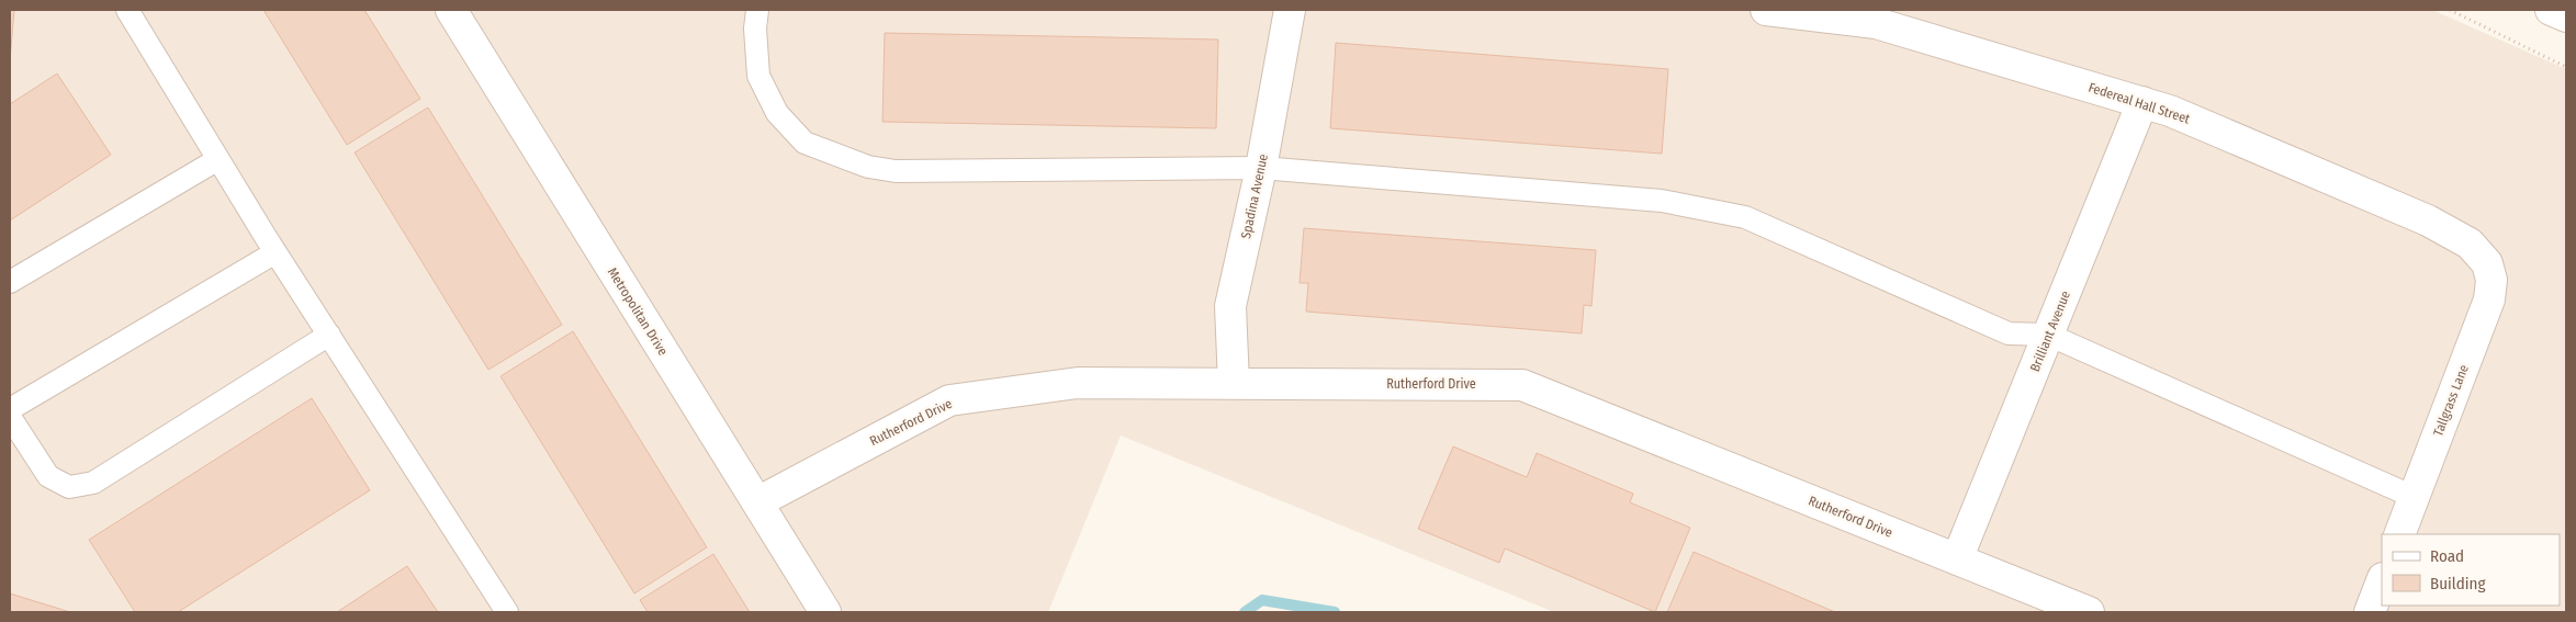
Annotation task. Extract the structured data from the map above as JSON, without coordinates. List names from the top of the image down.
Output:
{
  "streets": {
    "street": [
      "Federeal Hall Street",
      "Spadina Avenue",
      "Metropolitan Drive",
      "Brilliant Avenue",
      "Rutherford Drive",
      "Tallgrass Lane"
    ]
  },
  "crossings": [
    ["Federeal Hall Street", "Brilliant Avenue"],
    ["Federeal Hall Street", "Tallgrass Lane"],
    ["Spadina Avenue", "Rutherford Drive"],
    ["Metropolitan Drive", "Rutherford Drive"],
    ["Brilliant Avenue", "Rutherford Drive"]
  ],
  "legend": ["Road", "Building"]
}
